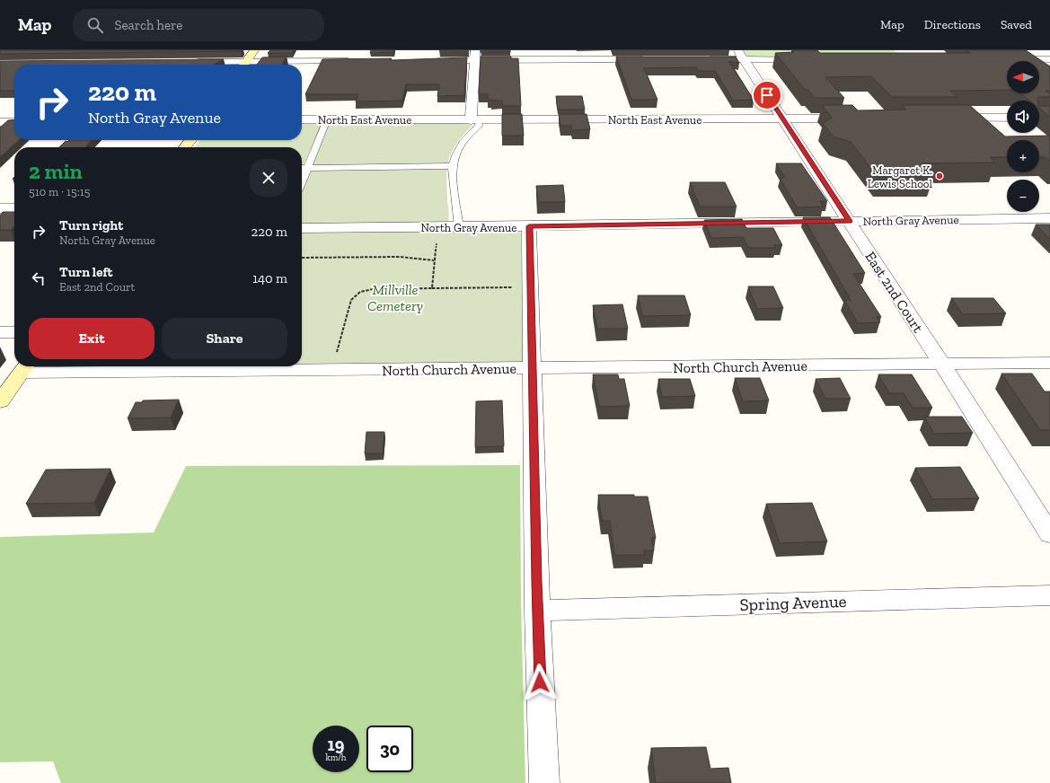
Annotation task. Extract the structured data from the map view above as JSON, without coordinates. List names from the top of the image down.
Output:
{
  "streets": {
    "street": [
      "North East Avenue",
      "North Gray Avenue",
      "East 2nd Court",
      "North Church Avenue",
      "Spring Avenue"
    ]
  },
  "crossings": [
    ["North East Avenue", "East 2nd Court"],
    ["North Gray Avenue", "East 2nd Court"],
    ["East 2nd Court", "North Church Avenue"]
  ],
  "parks": ["Millville Cemetery"],
  "places": ["Margaret K. Lewis School"],
  "north": "left",
  "page": {
    "header": "Map",
    "search": "Search here",
    "nav": ["Map", "Directions", "Saved"],
    "map_buttons": ["+", "−"],
    "turn": ["220 m", "North Gray Avenue"],
    "heading": ["2 min", "510 m · 15:15"],
    "list": [
      {
        "name": "Turn right",
        "note": "North Gray Avenue",
        "value": "220 m"
      },
      {
        "name": "Turn left",
        "note": "East 2nd Court",
        "value": "140 m"
      }
    ],
    "buttons": ["Exit", "Share"],
    "speed": "19 km/h",
    "limit": "30"
  }
}
